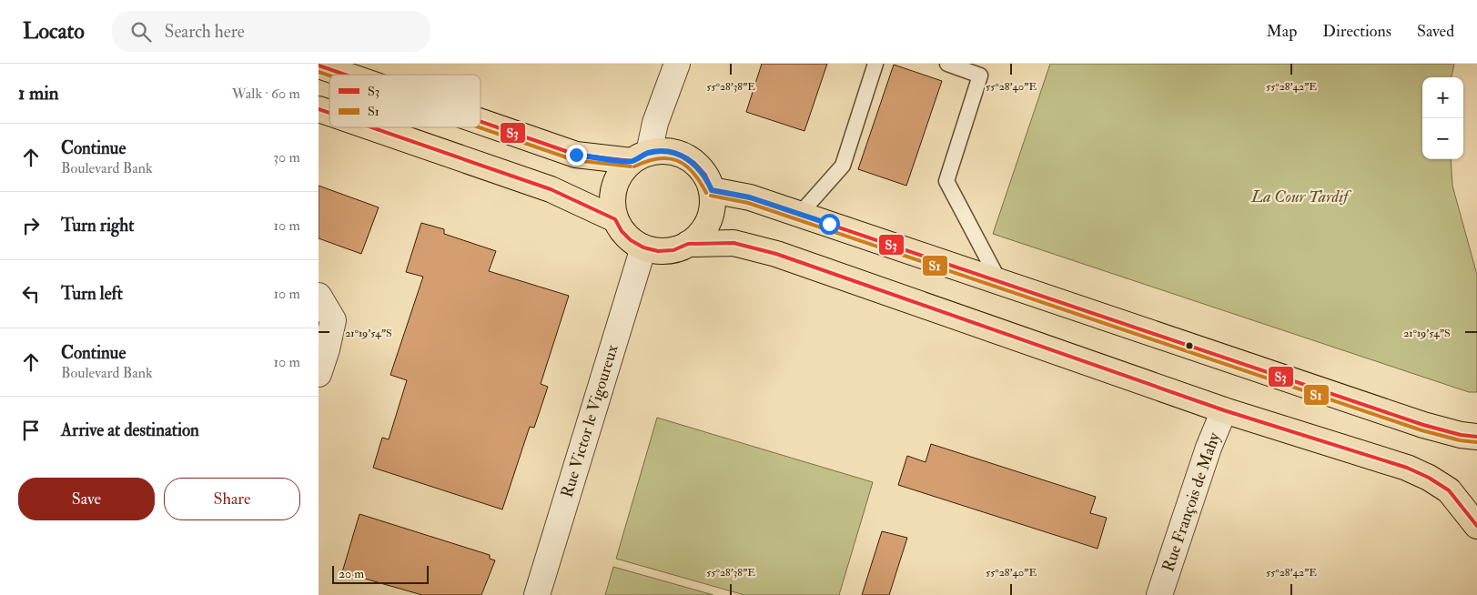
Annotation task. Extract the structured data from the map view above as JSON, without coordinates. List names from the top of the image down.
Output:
{
  "streets": {
    "street": ["Rue Victor le Vigoureux", "Rue François de Mahy"]
  },
  "parks": ["La Cour Tardif"],
  "lines": ["transit line S3", "transit line S1"],
  "legend": ["S3", "S1"],
  "scale_bar": "20 m",
  "page": {
    "header": "Locato",
    "search": "Search here",
    "nav": ["Map", "Directions", "Saved"],
    "heading": ["1 min", "Walk · 60 m"],
    "map_buttons": ["+", "−"],
    "list": [
      ["Continue", "Boulevard Bank", "30 m"],
      ["Turn right", "10 m"],
      ["Turn left", "10 m"],
      ["Continue", "Boulevard Bank", "10 m"],
      "Arrive at destination"
    ],
    "buttons": ["Save", "Share"],
    "scale": "20 m"
  },
  "coordinates": [
    "55°28'38\"E",
    "55°28'40\"E",
    "55°28'42\"E",
    "21°19'54\"S"
  ]
}
